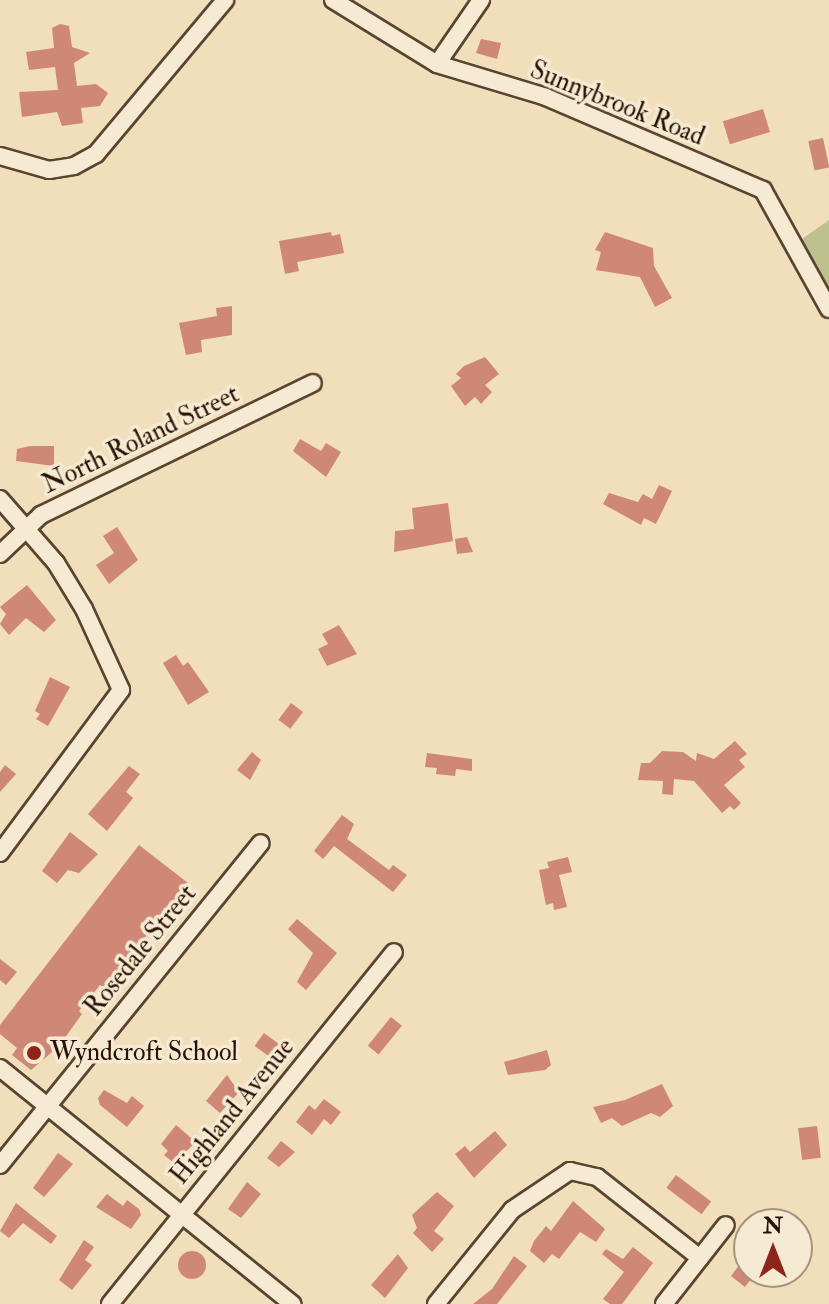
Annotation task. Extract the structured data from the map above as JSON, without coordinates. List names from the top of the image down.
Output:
{
  "streets": {
    "street": [
      "Sunnybrook Road",
      "North Roland Street",
      "Rosedale Street",
      "Highland Avenue"
    ]
  },
  "places": ["Wyndcroft School"],
  "north": "top"
}
